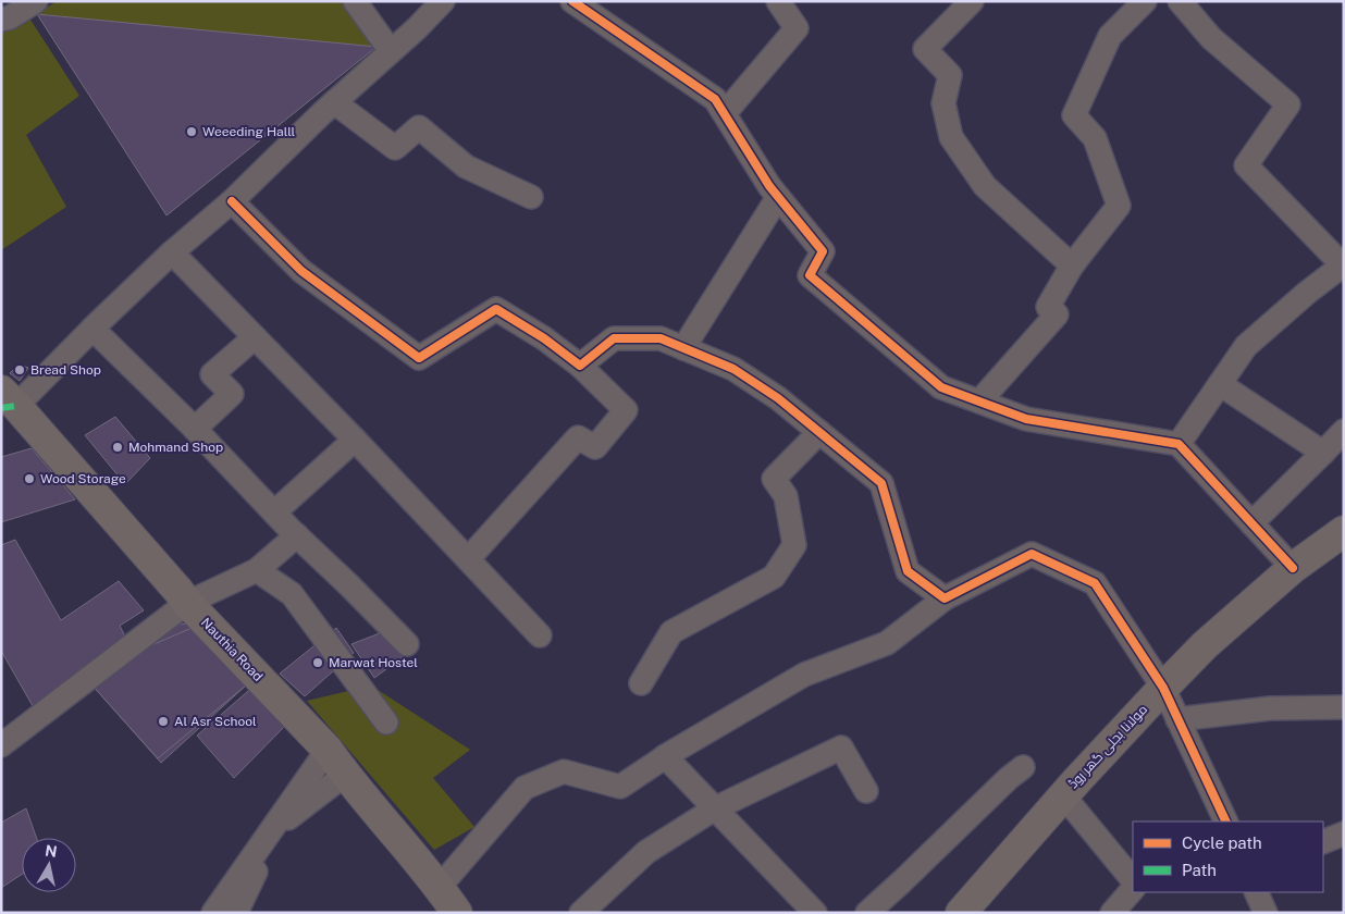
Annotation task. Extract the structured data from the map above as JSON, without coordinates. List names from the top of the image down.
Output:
{
  "streets": {
    "main road": ["Nauthia Road", "مولانا بجلی گھر روڈ"]
  },
  "places": [
    "Weeeding Halll",
    "Bread Shop",
    "Mohmand Shop",
    "Wood Storage",
    "Marwat Hostel",
    "Al Asr School"
  ],
  "legend": ["Cycle path", "Path"],
  "north": "top"
}
